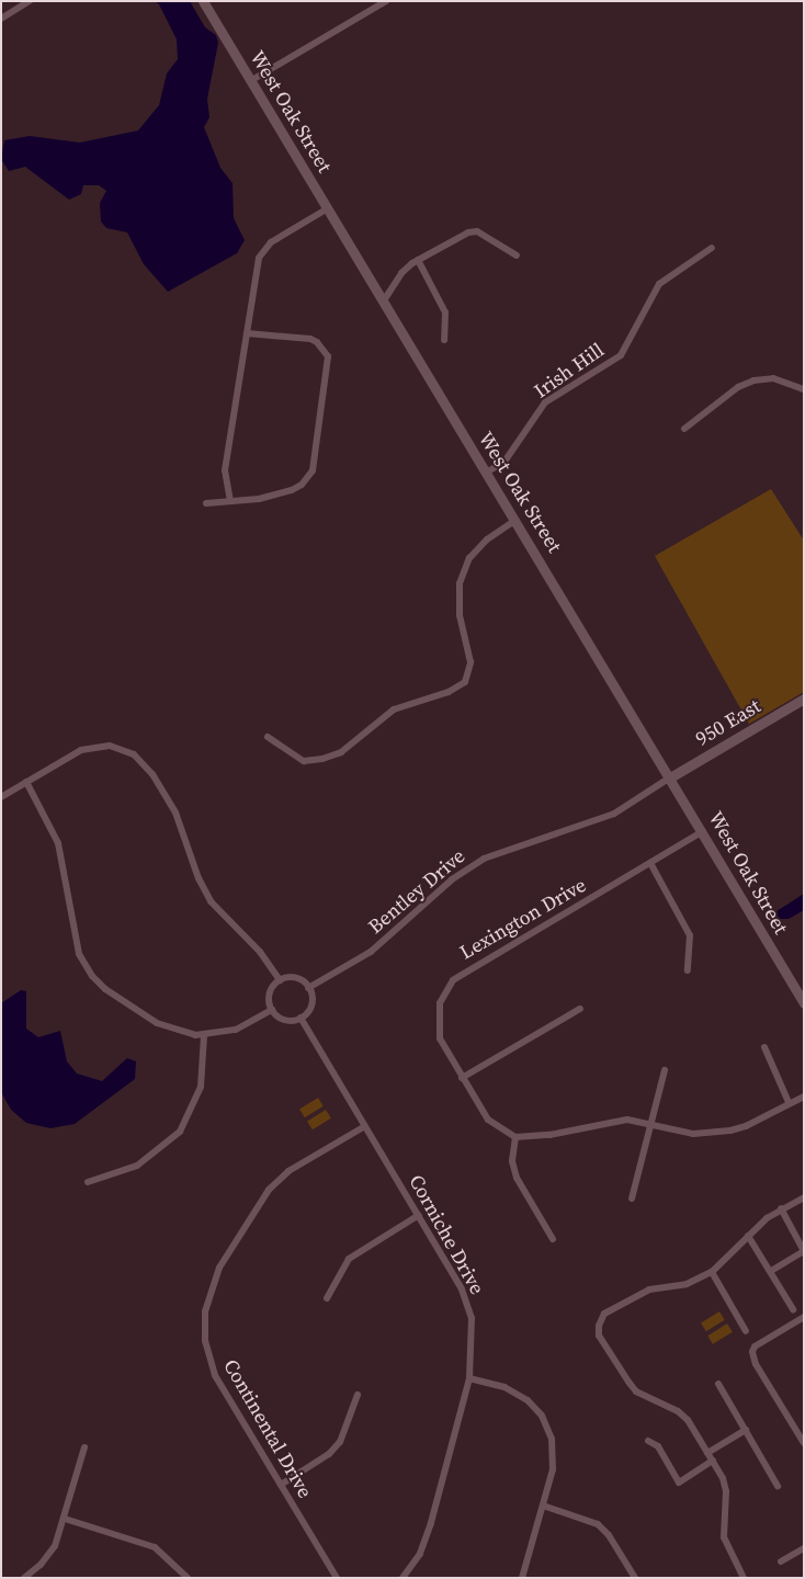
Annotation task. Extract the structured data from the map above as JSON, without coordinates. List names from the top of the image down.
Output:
{
  "streets": {
    "main road": ["West Oak Street", "950 East"],
    "street": [
      "Irish Hill",
      "Bentley Drive",
      "Lexington Drive",
      "Corniche Drive",
      "Continental Drive"
    ]
  },
  "crossings": [
    ["West Oak Street", "Irish Hill"],
    ["West Oak Street", "950 East"],
    ["West Oak Street", "Bentley Drive"],
    ["West Oak Street", "Lexington Drive"],
    ["950 East", "Bentley Drive"],
    ["Bentley Drive", "Corniche Drive"],
    ["Corniche Drive", "Continental Drive"]
  ]
}
